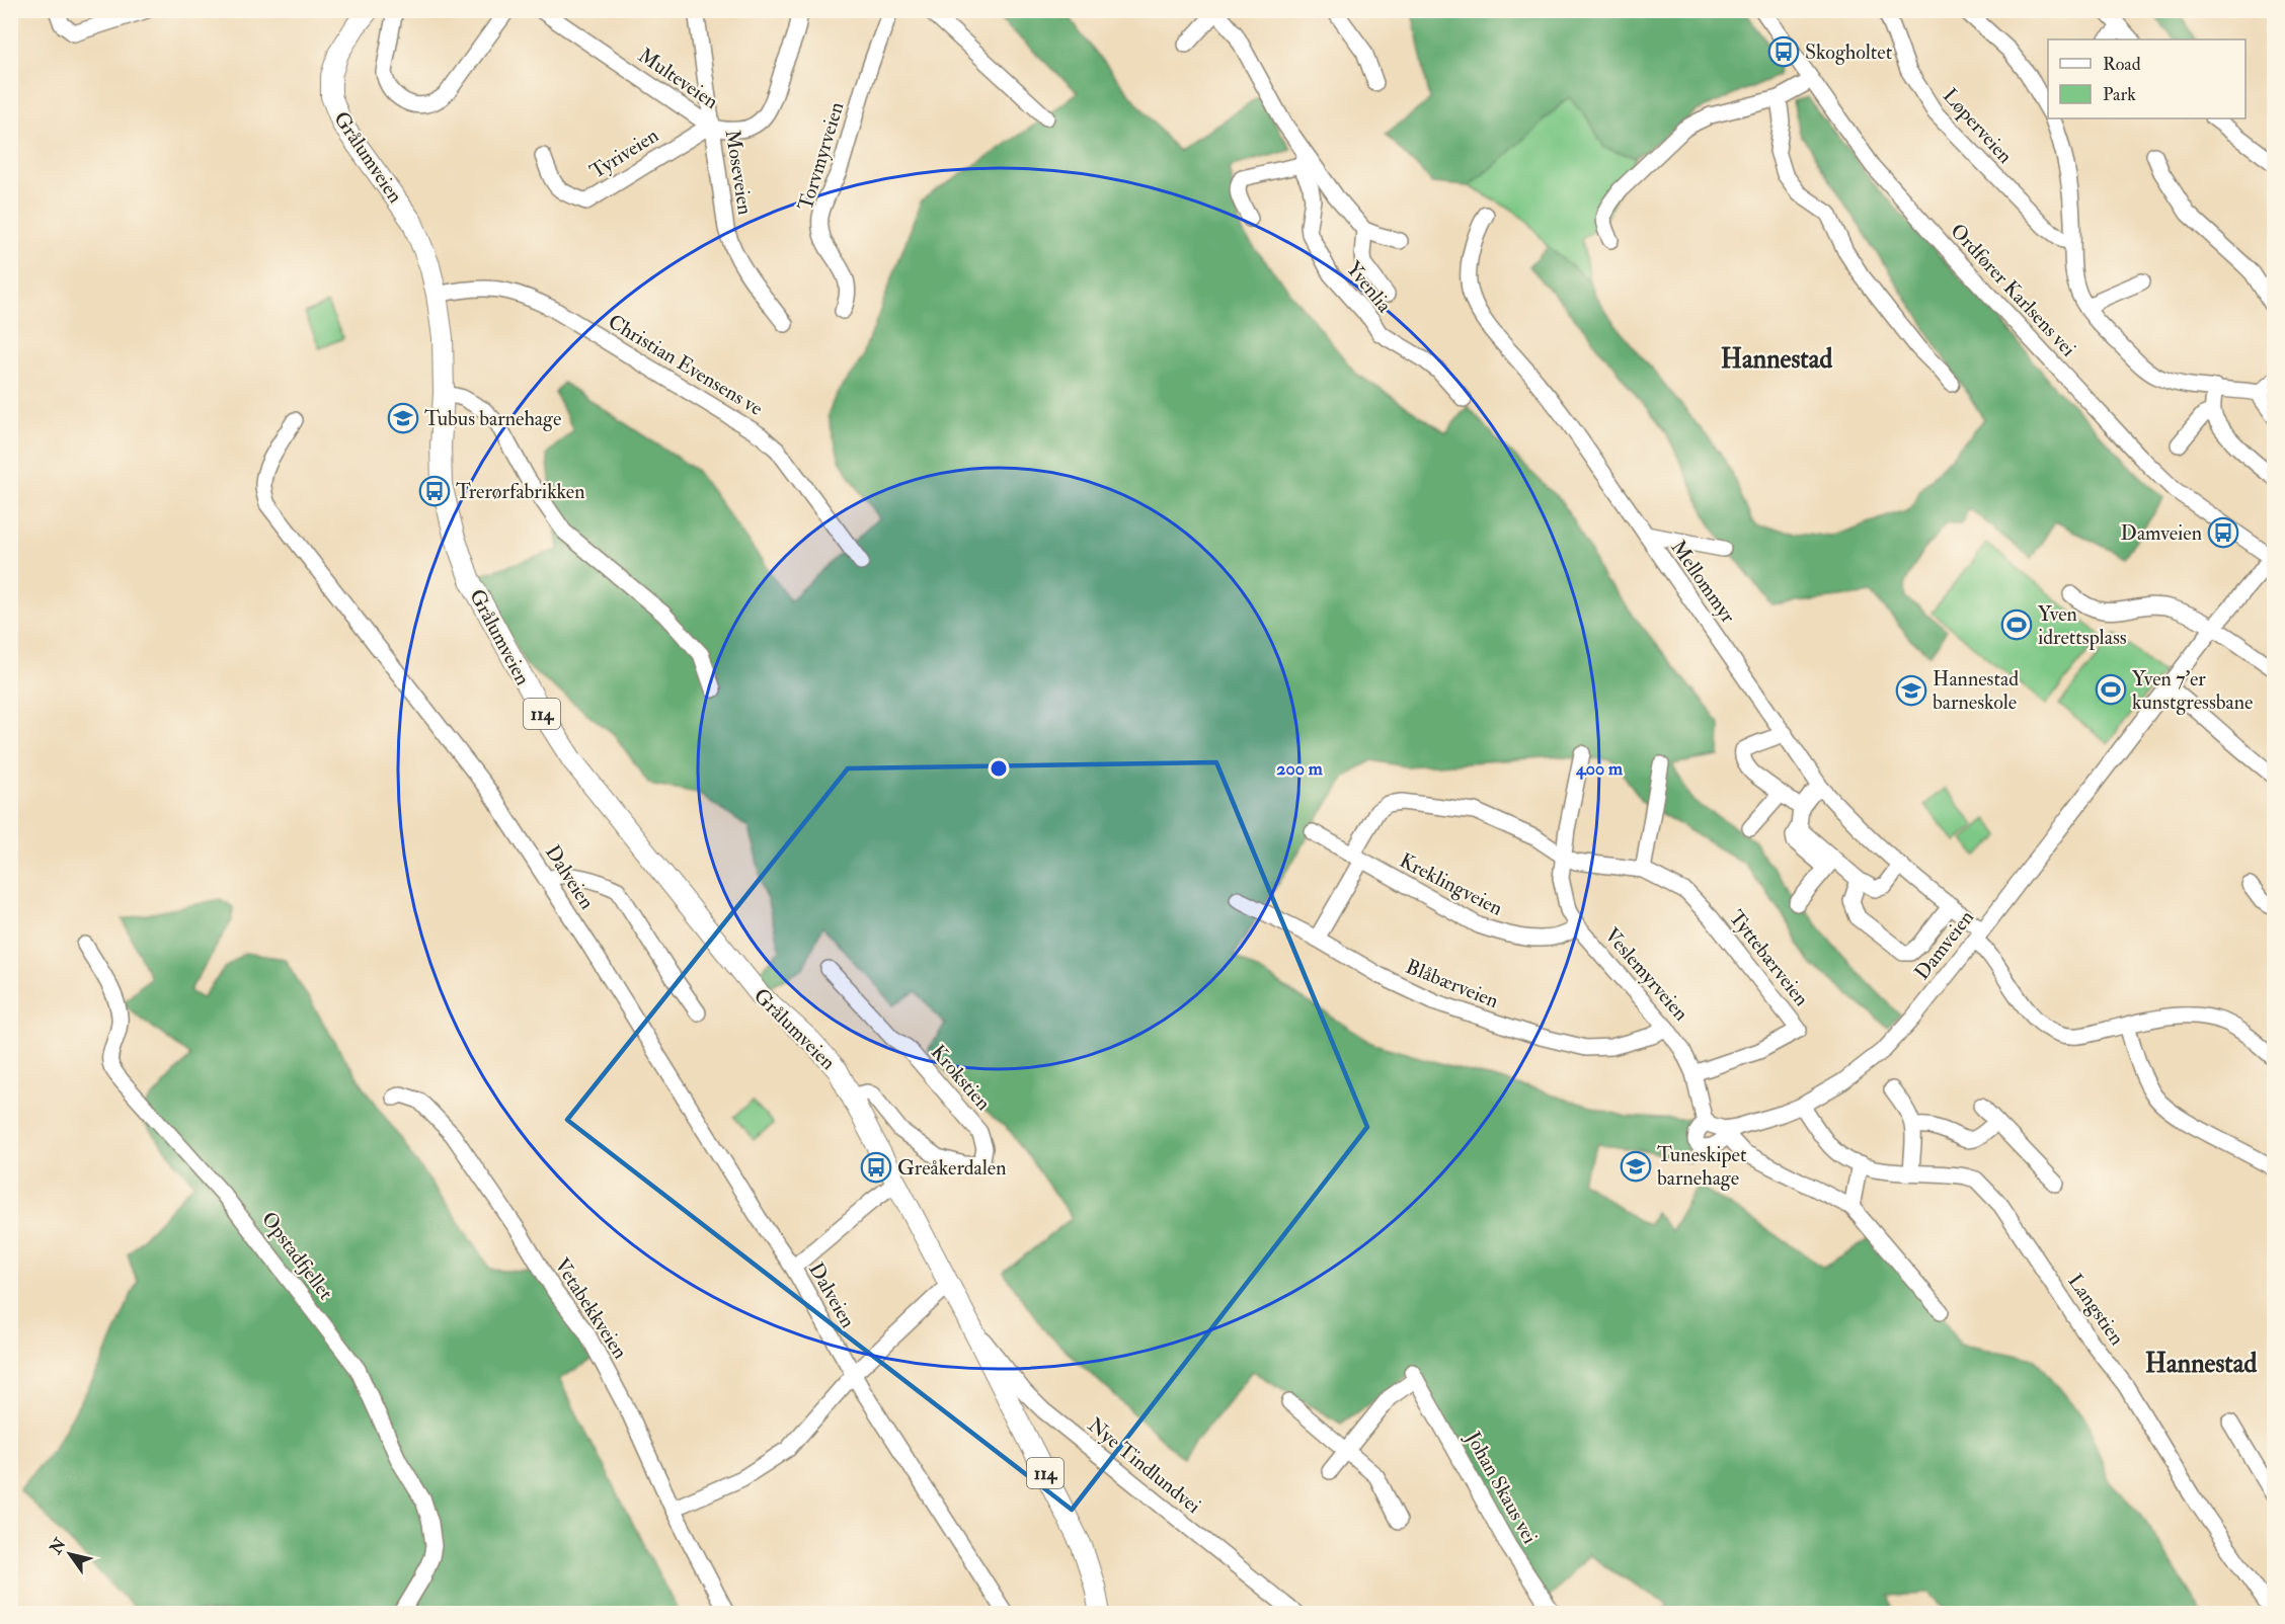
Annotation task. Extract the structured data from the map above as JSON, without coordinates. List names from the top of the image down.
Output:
{
  "streets": {
    "main road": ["Grålumveien", "114"],
    "street": [
      "Multeveien",
      "Løperveien",
      "Tyriveien",
      "Torvmyrveien",
      "Moseveien",
      "Yvenlia",
      "Ordfører Karlsens vei",
      "Christian Evensens ve",
      "Mellommyr",
      "Dalveien",
      "Kreklingveien",
      "Damveien",
      "Tyttebærveien",
      "Veslemyrveien",
      "Blåbærveien",
      "Krokstien",
      "Opstadfjellet",
      "Vetabekkveien",
      "Langstien",
      "Nye Tindlundvei",
      "Johan Skaus vei"
    ]
  },
  "crossings": [
    ["Multeveien", "Tyriveien"],
    ["Multeveien", "Moseveien"],
    ["Tyriveien", "Moseveien"],
    ["Grålumveien", "Christian Evensens ve"],
    ["Grålumveien", "Krokstien"],
    ["Grålumveien", "Nye Tindlundvei"],
    ["Ordfører Karlsens vei", "Damveien"],
    ["Mellommyr", "Damveien"],
    ["Kreklingveien", "Tyttebærveien"],
    ["Kreklingveien", "Veslemyrveien"],
    ["Damveien", "Veslemyrveien"],
    ["Damveien", "Langstien"],
    ["Tyttebærveien", "Veslemyrveien"],
    ["Tyttebærveien", "Blåbærveien"],
    ["Veslemyrveien", "Blåbærveien"]
  ],
  "districts": ["Hannestad", "Hannestad"],
  "places": {
    "bus stop": [
      "Skogholtet",
      "Trerørfabrikken",
      "Damveien",
      "Greåkerdalen"
    ],
    "school or university": ["Tubus barnehage", "Hannestad barneskole", "Tuneskipet barnehage"],
    "sports": ["Yven idrettsplass", "Yven 7'er kunstgressbane"]
  },
  "legend": ["Road", "Park"],
  "north": "top left",
  "rings": ["200 m", "400 m"]
}
